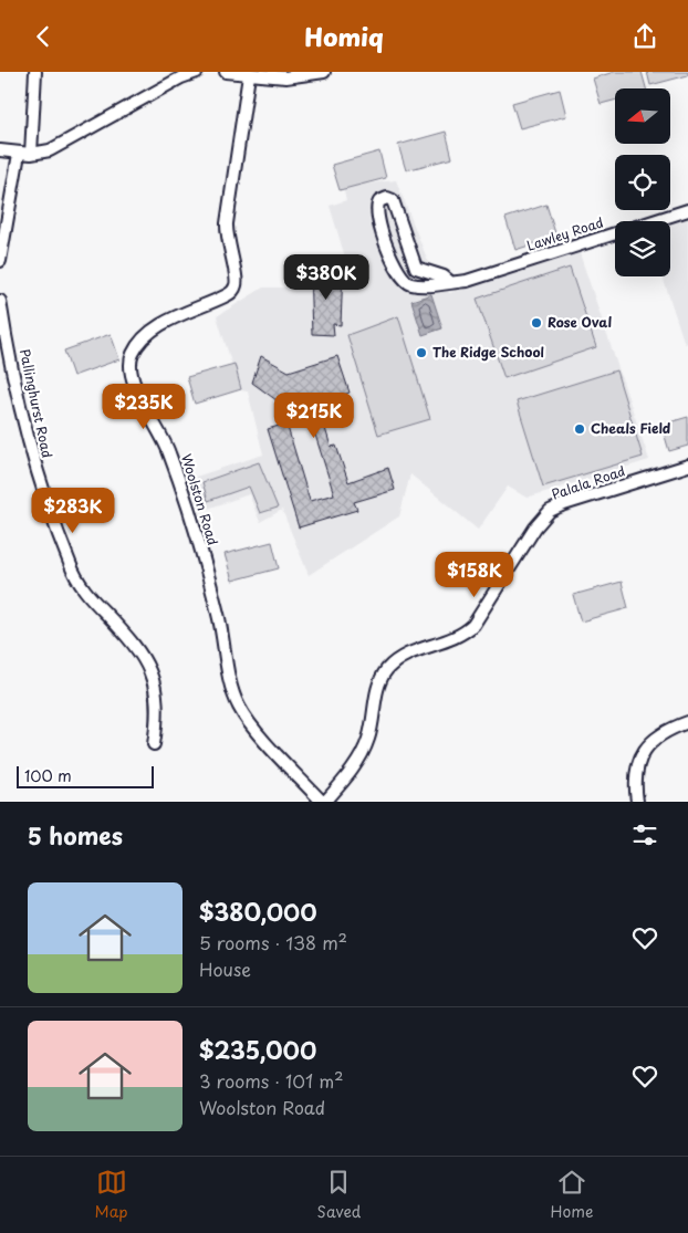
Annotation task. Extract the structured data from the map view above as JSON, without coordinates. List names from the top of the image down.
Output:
{
  "streets": {
    "street": [
      "Lawley Road",
      "Pallinghurst Road",
      "Palala Road",
      "Woolston Road"
    ]
  },
  "crossings": [
    ["Palala Road", "Woolston Road"]
  ],
  "places": ["Rose Oval", "The Ridge School", "Cheals Field"],
  "scale_bar": "100 m",
  "north": "left",
  "page": {
    "header": "Homiq",
    "price": [
      "$380K",
      "$235K",
      "$215K",
      "$283K",
      "$158K"
    ],
    "scale": "100 m",
    "heading": "5 homes",
    "list": [
      {
        "name": "$380,000",
        "note": "5 rooms · 138 m² · House"
      },
      {
        "name": "$235,000",
        "note": "3 rooms · 101 m² · Woolston Road"
      }
    ],
    "tabs": ["Map", "Saved", "Home"]
  }
}
